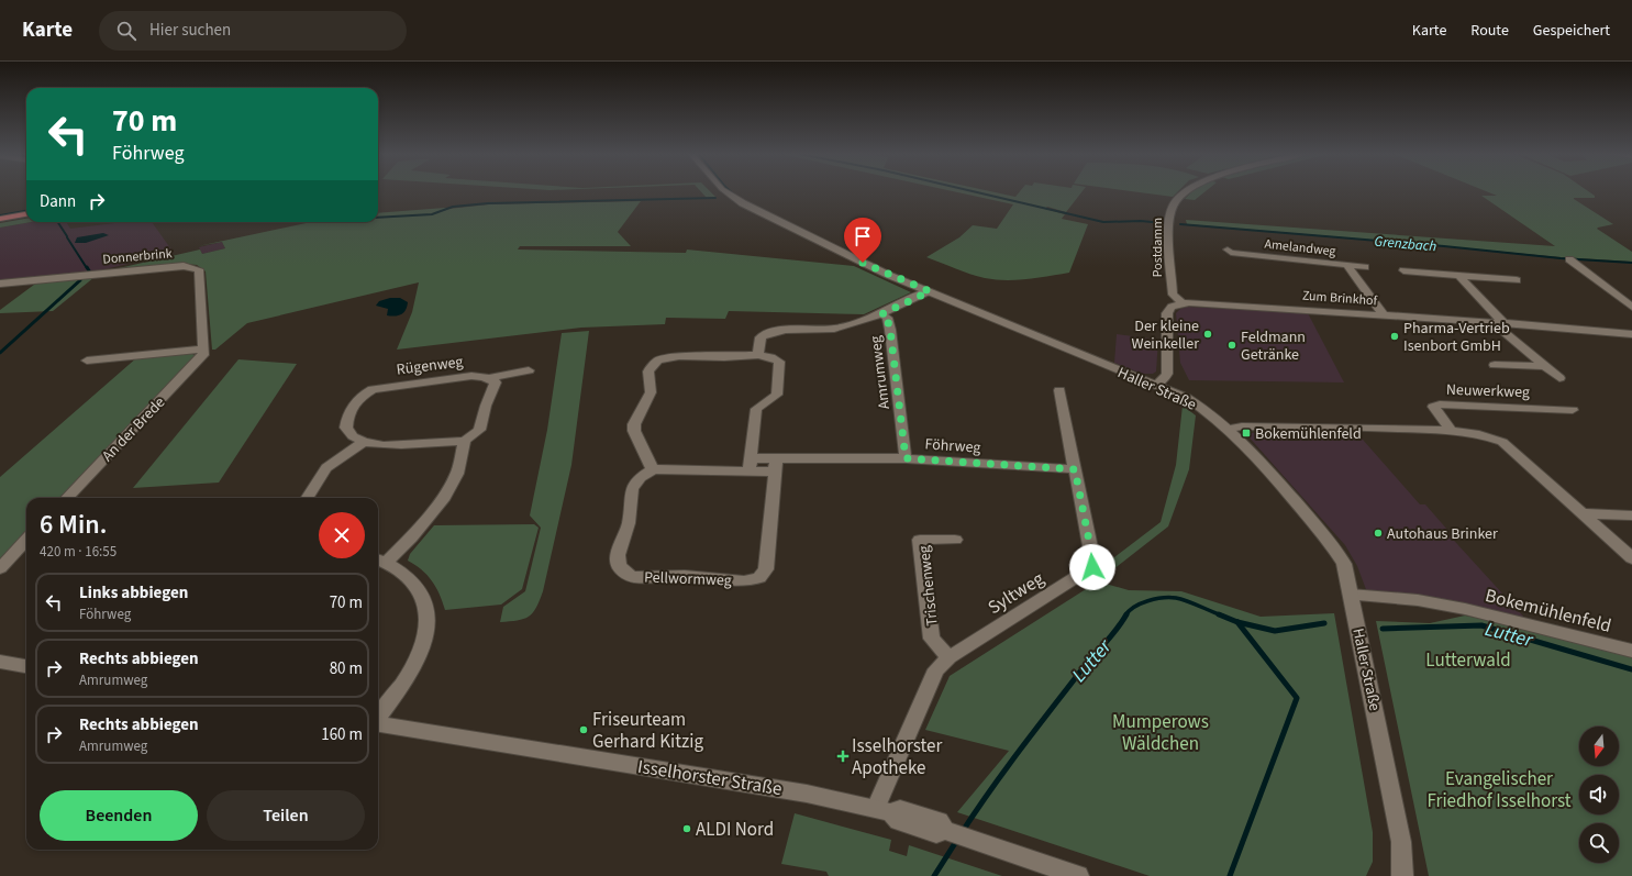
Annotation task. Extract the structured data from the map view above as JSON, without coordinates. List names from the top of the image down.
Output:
{
  "streets": {
    "street": [
      "Postdamm",
      "Amelandweg",
      "Donnerbrink",
      "Zum Brinkhof",
      "Rügenweg",
      "Amrumweg",
      "Haller Straße",
      "Neuwerkweg",
      "An der Brede",
      "Föhrweg",
      "Pellwormweg",
      "Trischenweg",
      "Syltweg",
      "Bokemühlenfeld",
      "Isselhorster Straße"
    ]
  },
  "crossings": [
    ["Postdamm", "Zum Brinkhof"],
    ["Amelandweg", "Zum Brinkhof"],
    ["Donnerbrink", "An der Brede"],
    ["Amrumweg", "Haller Straße"],
    ["Amrumweg", "Föhrweg"],
    ["Haller Straße", "Bokemühlenfeld"],
    ["Föhrweg", "Pellwormweg"],
    ["Föhrweg", "Syltweg"],
    ["Trischenweg", "Syltweg"],
    ["Syltweg", "Isselhorster Straße"]
  ],
  "water": ["Grenzbach", "Lutter"],
  "parks": ["Lutterwald", "Mumperows Wäldchen", "Evangelischer Friedhof Isselhorst"],
  "places": {
    "other": [
      "Der kleine Weinkeller",
      "Pharma-Vertrieb Isenbort GmbH",
      "Feldmann Getränke",
      "Autohaus Brinker",
      "Friseurteam Gerhard Kitzig",
      "ALDI Nord"
    ],
    "transit": ["Bokemühlenfeld"],
    "health": ["Isselhorster Apotheke"]
  },
  "north": "bottom",
  "page": {
    "header": "Karte",
    "search": "Hier suchen",
    "nav": ["Karte", "Route", "Gespeichert"],
    "turn": ["70 m", "Föhrweg"],
    "then": "Dann",
    "heading": ["6 Min.", "420 m · 16:55"],
    "list": [
      {
        "name": "Links abbiegen",
        "note": "Föhrweg",
        "value": "70 m"
      },
      {
        "name": "Rechts abbiegen",
        "note": "Amrumweg",
        "value": "80 m"
      },
      {
        "name": "Rechts abbiegen",
        "note": "Amrumweg",
        "value": "160 m"
      }
    ],
    "buttons": ["Beenden", "Teilen"]
  }
}
